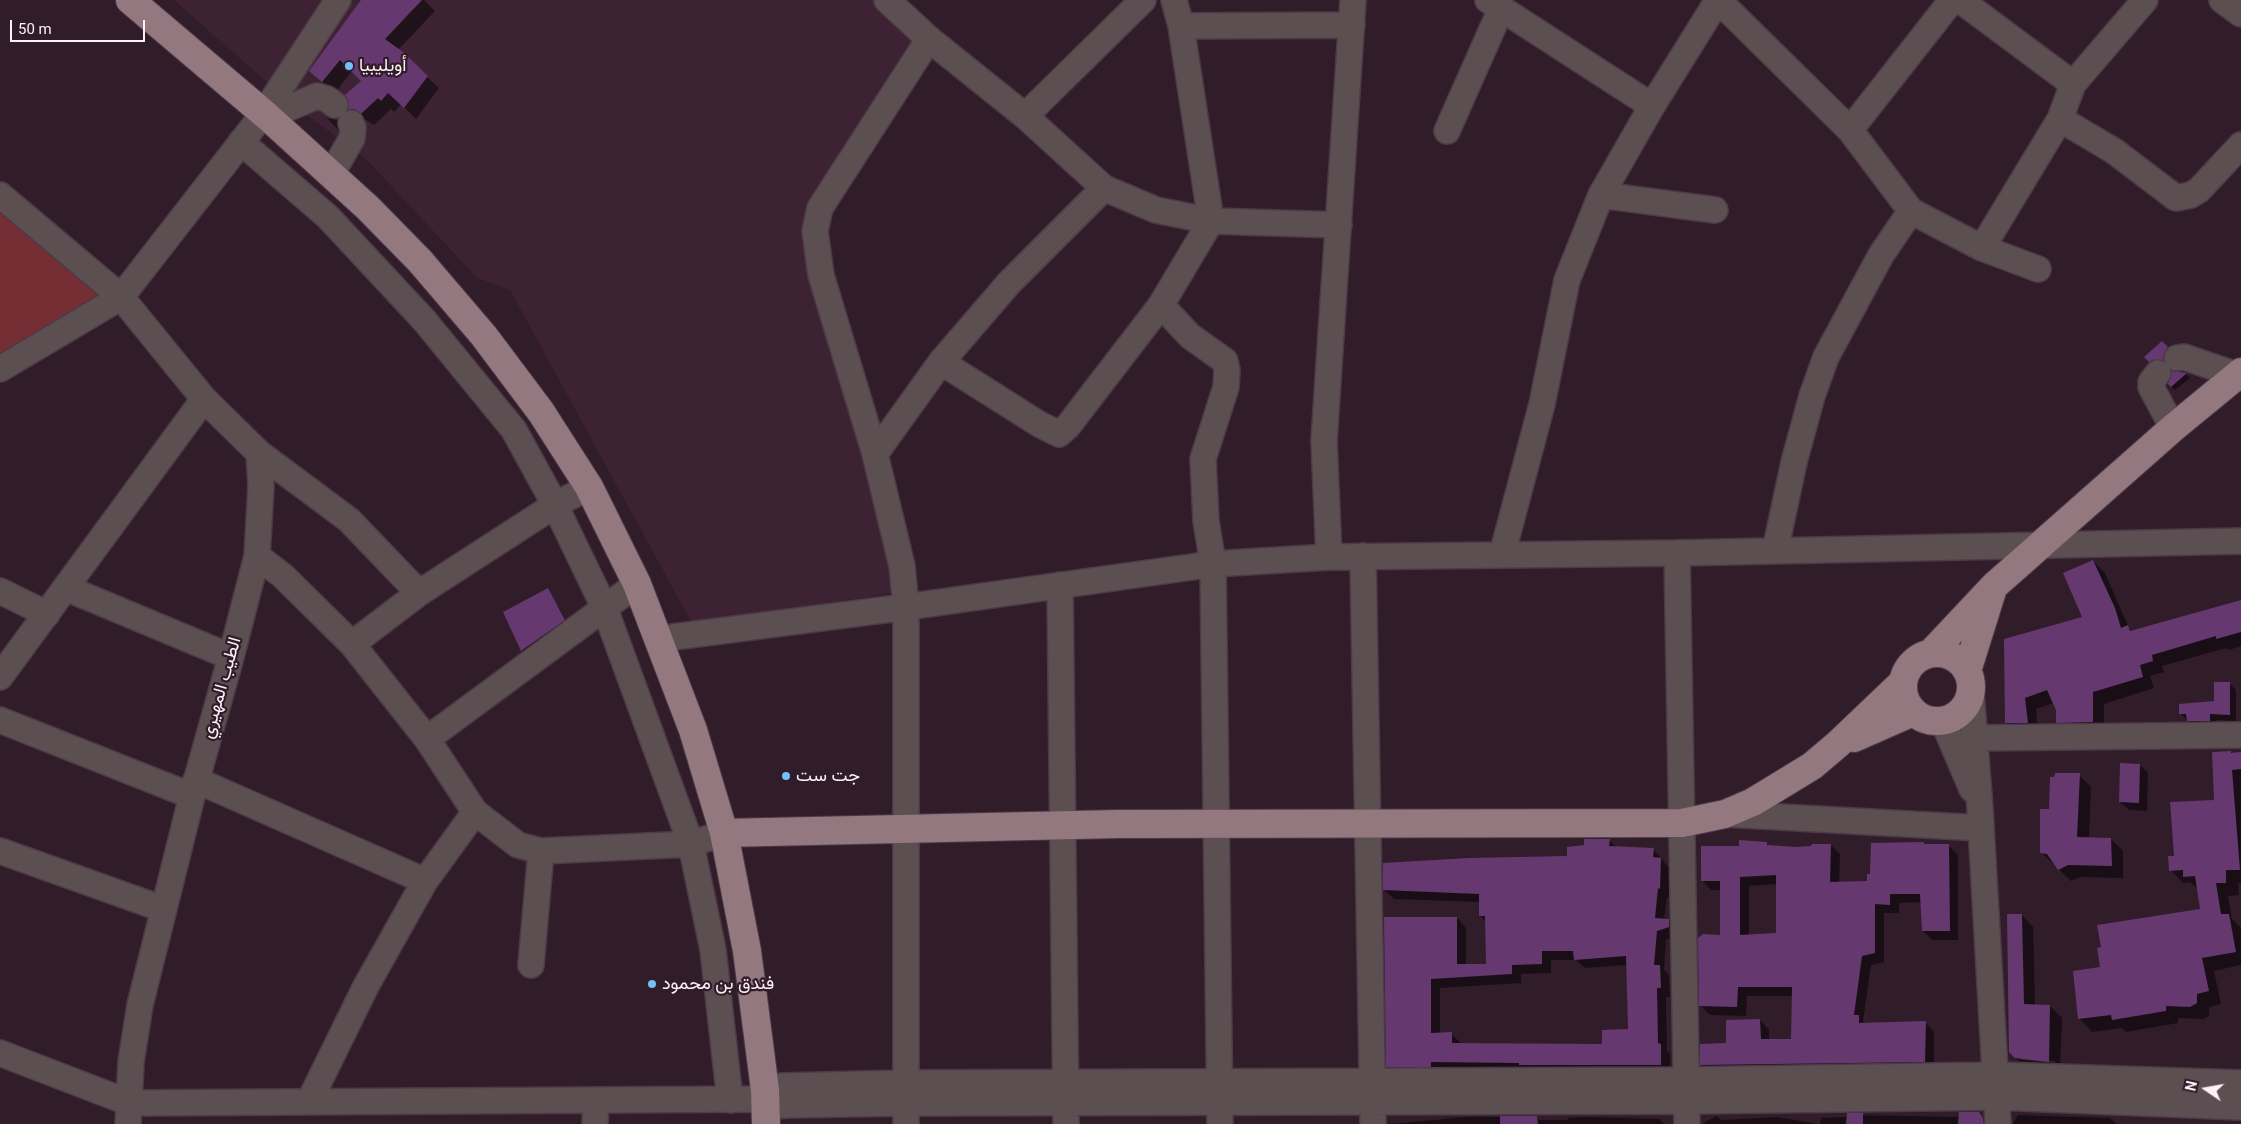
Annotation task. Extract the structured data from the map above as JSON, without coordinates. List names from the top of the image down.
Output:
{
  "streets": {
    "street": ["الطيب المهيري"]
  },
  "places": ["أويليبيا", "جت ست", "فندق بن محمود"],
  "scale_bar": "50 m",
  "north": "left"
}
